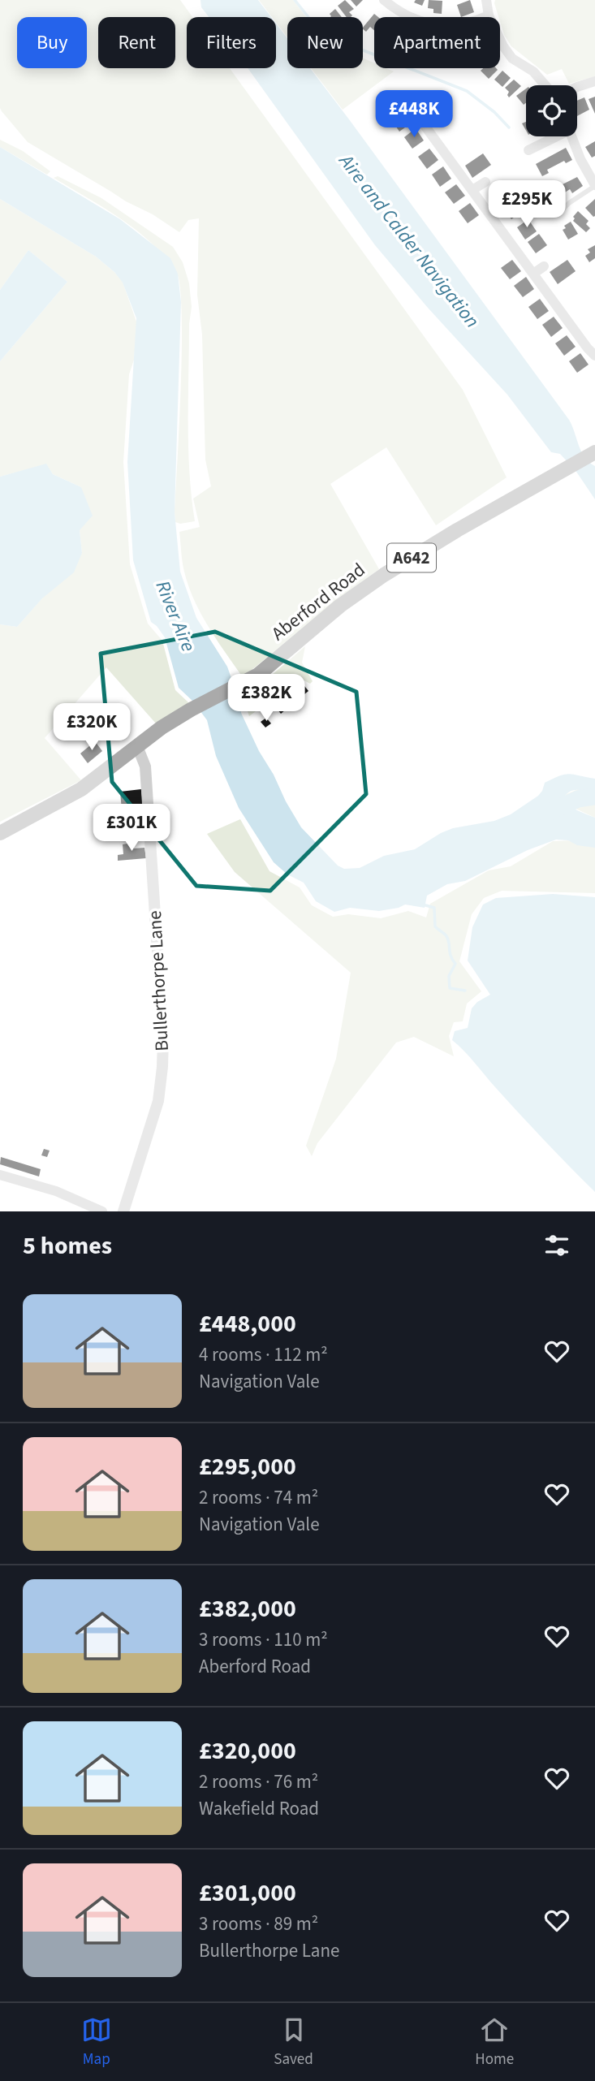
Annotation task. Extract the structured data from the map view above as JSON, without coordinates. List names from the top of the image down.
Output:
{
  "streets": {
    "main road": ["A642", "Aberford Road"],
    "street": ["Bullerthorpe Lane"]
  },
  "crossings": [
    ["A642", "Aberford Road"],
    ["A642", "Bullerthorpe Lane"],
    ["Aberford Road", "Bullerthorpe Lane"]
  ],
  "water": ["Aire and Calder Navigation", "River Aire"],
  "page": {
    "chip": [
      "Buy",
      "Rent",
      "Filters",
      "New",
      "Apartment"
    ],
    "price": [
      "£448K",
      "£295K",
      "£382K",
      "£320K",
      "£301K"
    ],
    "heading": "5 homes",
    "list": [
      {
        "name": "£448,000",
        "note": "4 rooms · 112 m² · Navigation Vale"
      },
      {
        "name": "£295,000",
        "note": "2 rooms · 74 m² · Navigation Vale"
      },
      {
        "name": "£382,000",
        "note": "3 rooms · 110 m² · Aberford Road"
      },
      {
        "name": "£320,000",
        "note": "2 rooms · 76 m² · Wakefield Road"
      },
      {
        "name": "£301,000",
        "note": "3 rooms · 89 m² · Bullerthorpe Lane"
      }
    ],
    "tabs": ["Map", "Saved", "Home"]
  }
}
